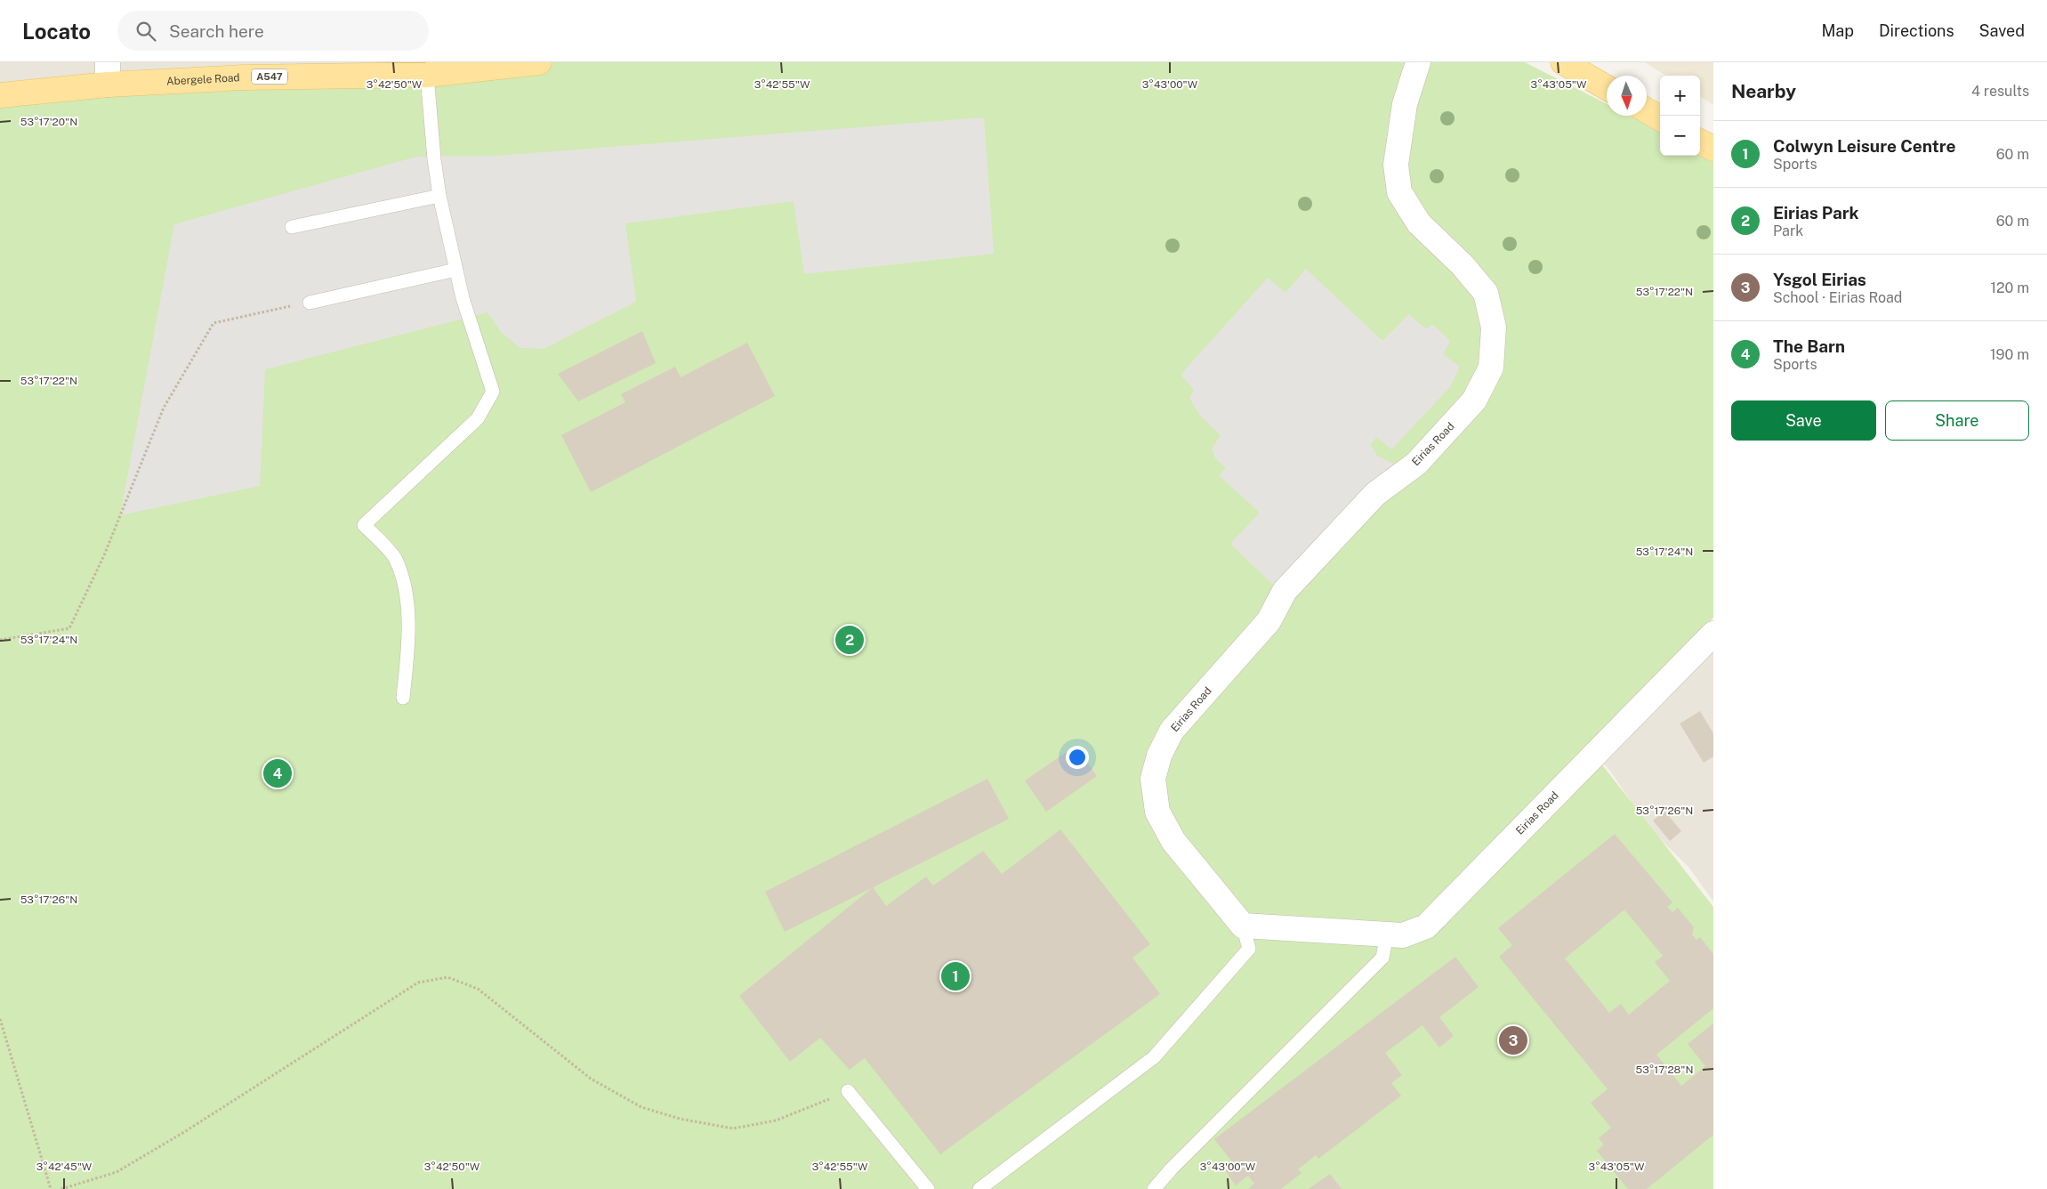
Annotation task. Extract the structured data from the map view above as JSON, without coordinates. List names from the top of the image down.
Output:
{
  "streets": {
    "main road": ["A547", "Abergele Road"],
    "street": ["Eirias Road"]
  },
  "north": "bottom",
  "page": {
    "header": "Locato",
    "search": "Search here",
    "nav": ["Map", "Directions", "Saved"],
    "heading": ["Nearby", "4 results"],
    "map_buttons": ["+", "−"],
    "list": [
      {
        "mark": "1",
        "name": "Colwyn Leisure Centre",
        "note": "Sports",
        "value": "60 m"
      },
      {
        "mark": "2",
        "name": "Eirias Park",
        "note": "Park",
        "value": "60 m"
      },
      {
        "mark": "3",
        "name": "Ysgol Eirias",
        "note": "School · Eirias Road",
        "value": "120 m"
      },
      {
        "mark": "4",
        "name": "The Barn",
        "note": "Sports",
        "value": "190 m"
      }
    ],
    "buttons": ["Save", "Share"],
    "pins": [
      "2",
      "4",
      "1",
      "3"
    ]
  },
  "coordinates": [
    "3°42'50\"W",
    "3°42'55\"W",
    "3°43'00\"W",
    "3°43'05\"W",
    "53°17'20\"N",
    "53°17'22\"N",
    "53°17'24\"N",
    "53°17'26\"N",
    "53°17'28\"N",
    "3°42'45\"W"
  ]
}
